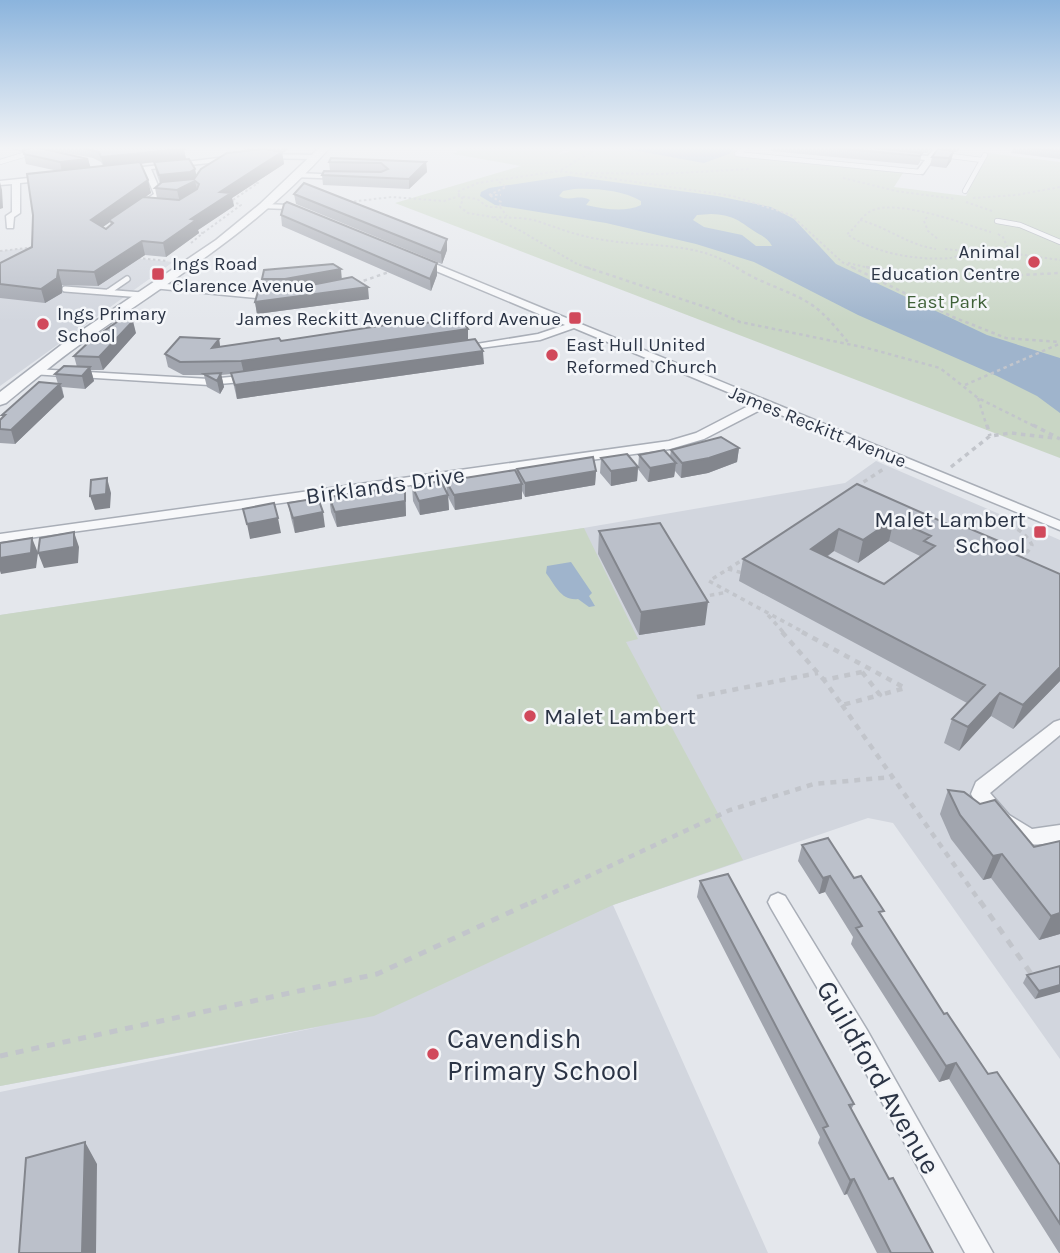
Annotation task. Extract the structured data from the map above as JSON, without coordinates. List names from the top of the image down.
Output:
{
  "streets": {
    "street": ["James Reckitt Avenue", "Birklands Drive", "Guildford Avenue"]
  },
  "crossings": [
    ["James Reckitt Avenue", "Birklands Drive"]
  ],
  "parks": ["East Park"],
  "places": {
    "other": [
      "Animal Education Centre",
      "Ings Primary School",
      "East Hull United Reformed Church",
      "Malet Lambert",
      "Cavendish Primary School"
    ],
    "transit": ["Ings Road Clarence Avenue", "James Reckitt Avenue Clifford Avenue", "Malet Lambert School"]
  }
}
